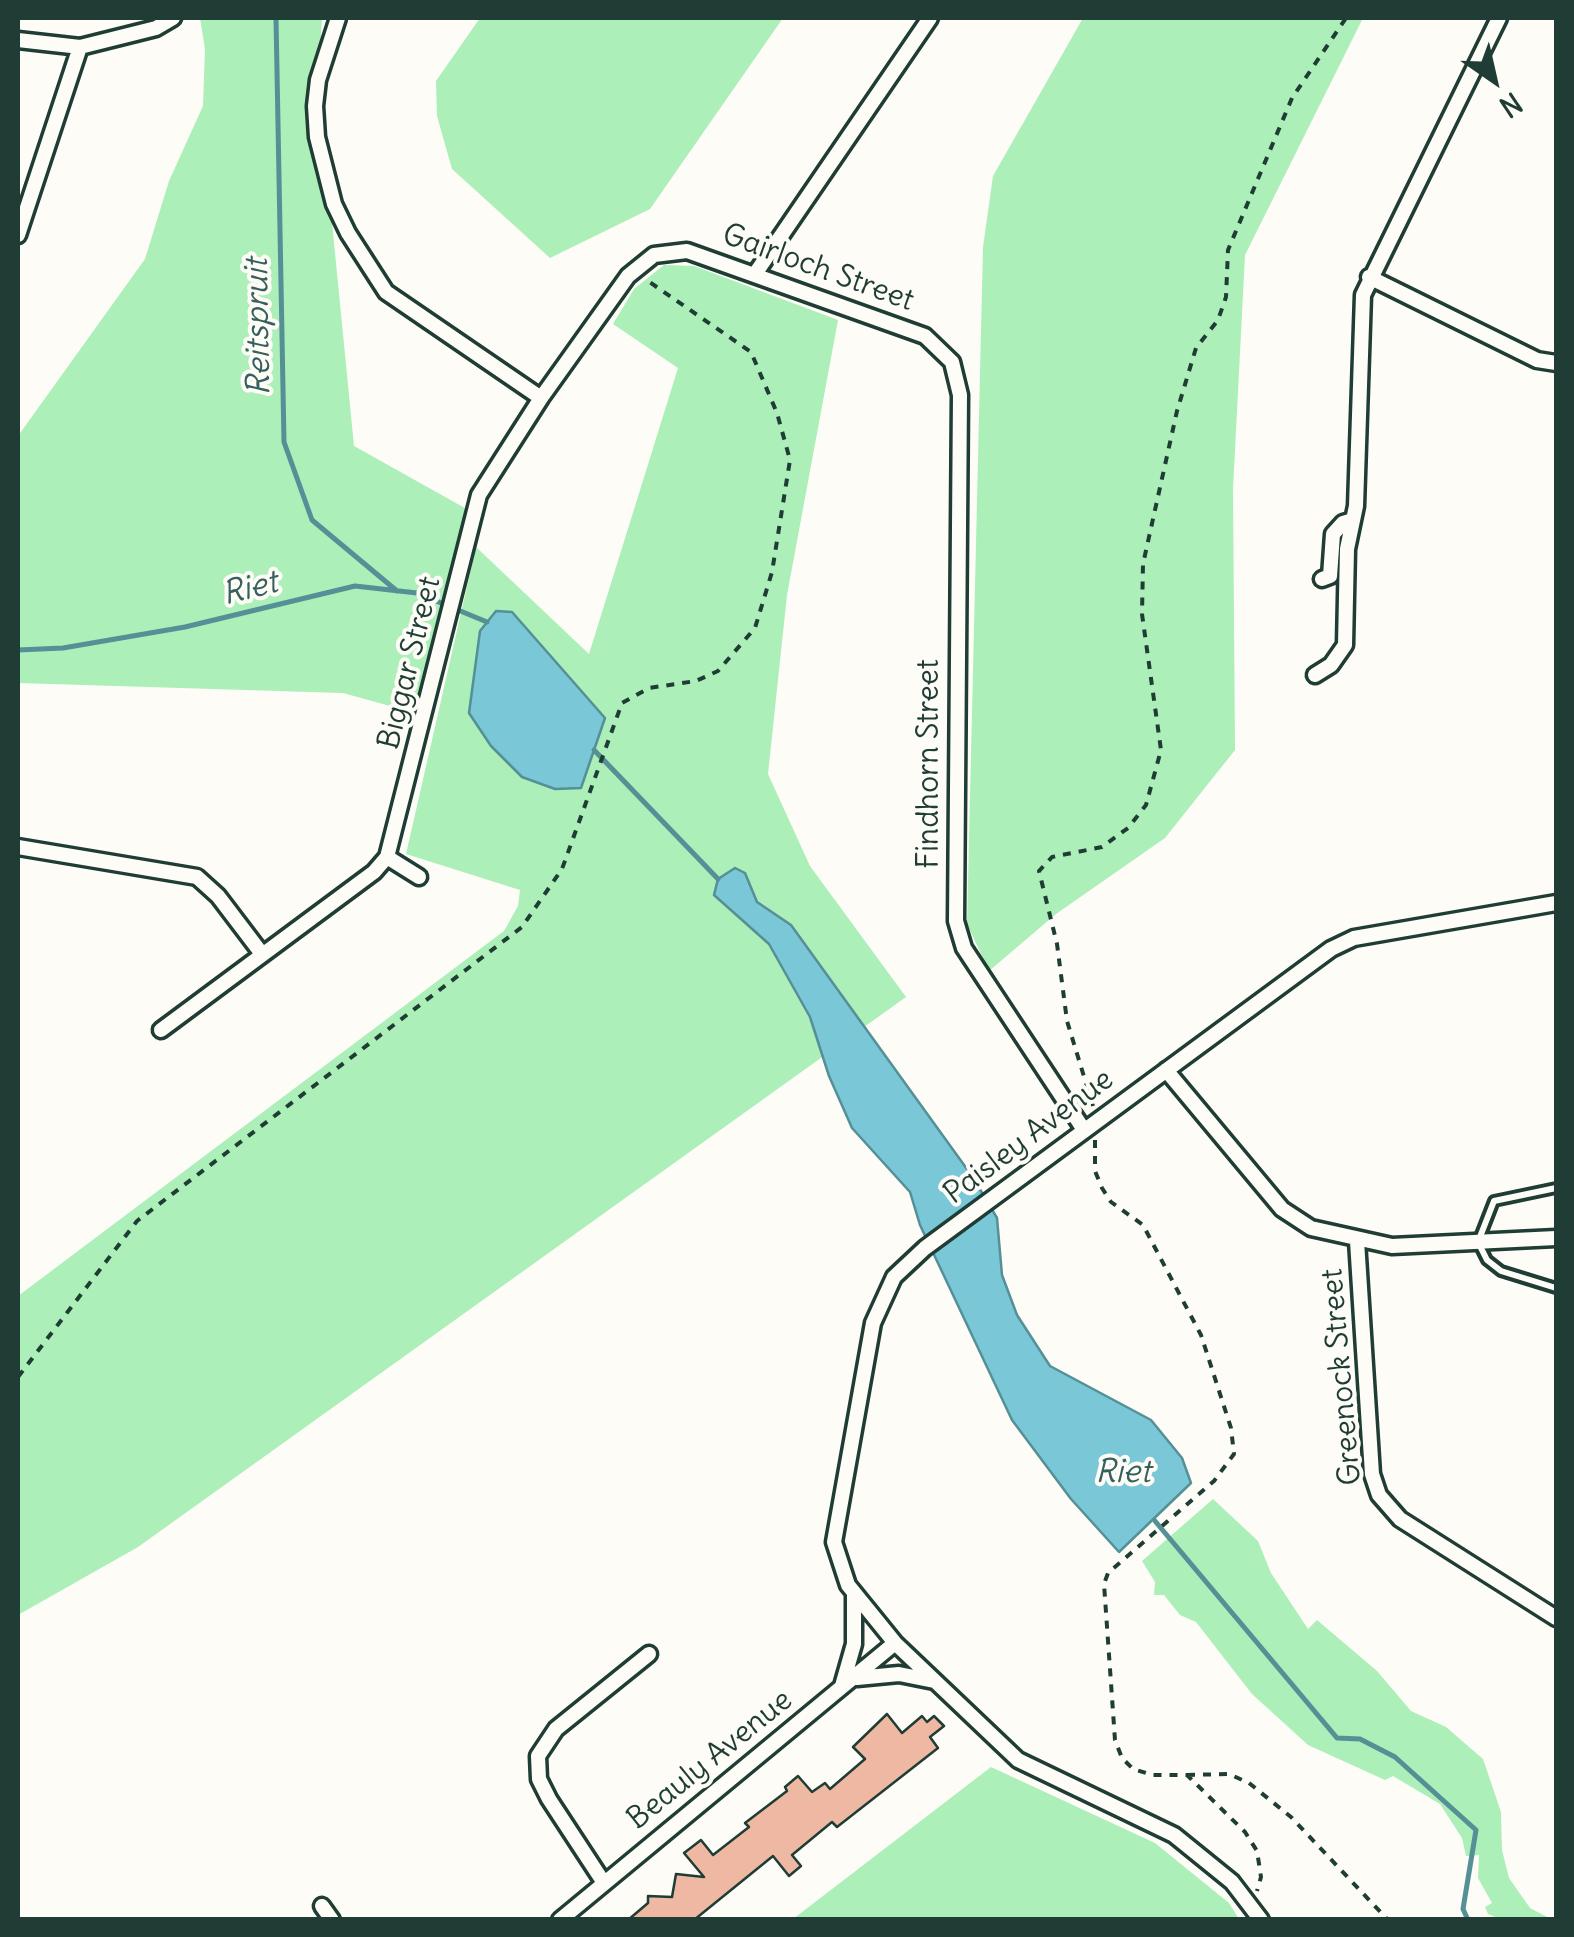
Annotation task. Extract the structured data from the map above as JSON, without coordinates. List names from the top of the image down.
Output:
{
  "streets": {
    "street": [
      "Gairloch Street",
      "Biggar Street",
      "Findhorn Street",
      "Paisley Avenue",
      "Greenock Street",
      "Beauly Avenue"
    ]
  },
  "crossings": [
    ["Gairloch Street", "Biggar Street"],
    ["Gairloch Street", "Findhorn Street"],
    ["Findhorn Street", "Paisley Avenue"],
    ["Paisley Avenue", "Greenock Street"],
    ["Paisley Avenue", "Beauly Avenue"]
  ],
  "water": ["Reitspruit", "Riet"],
  "north": "bottom right"
}
